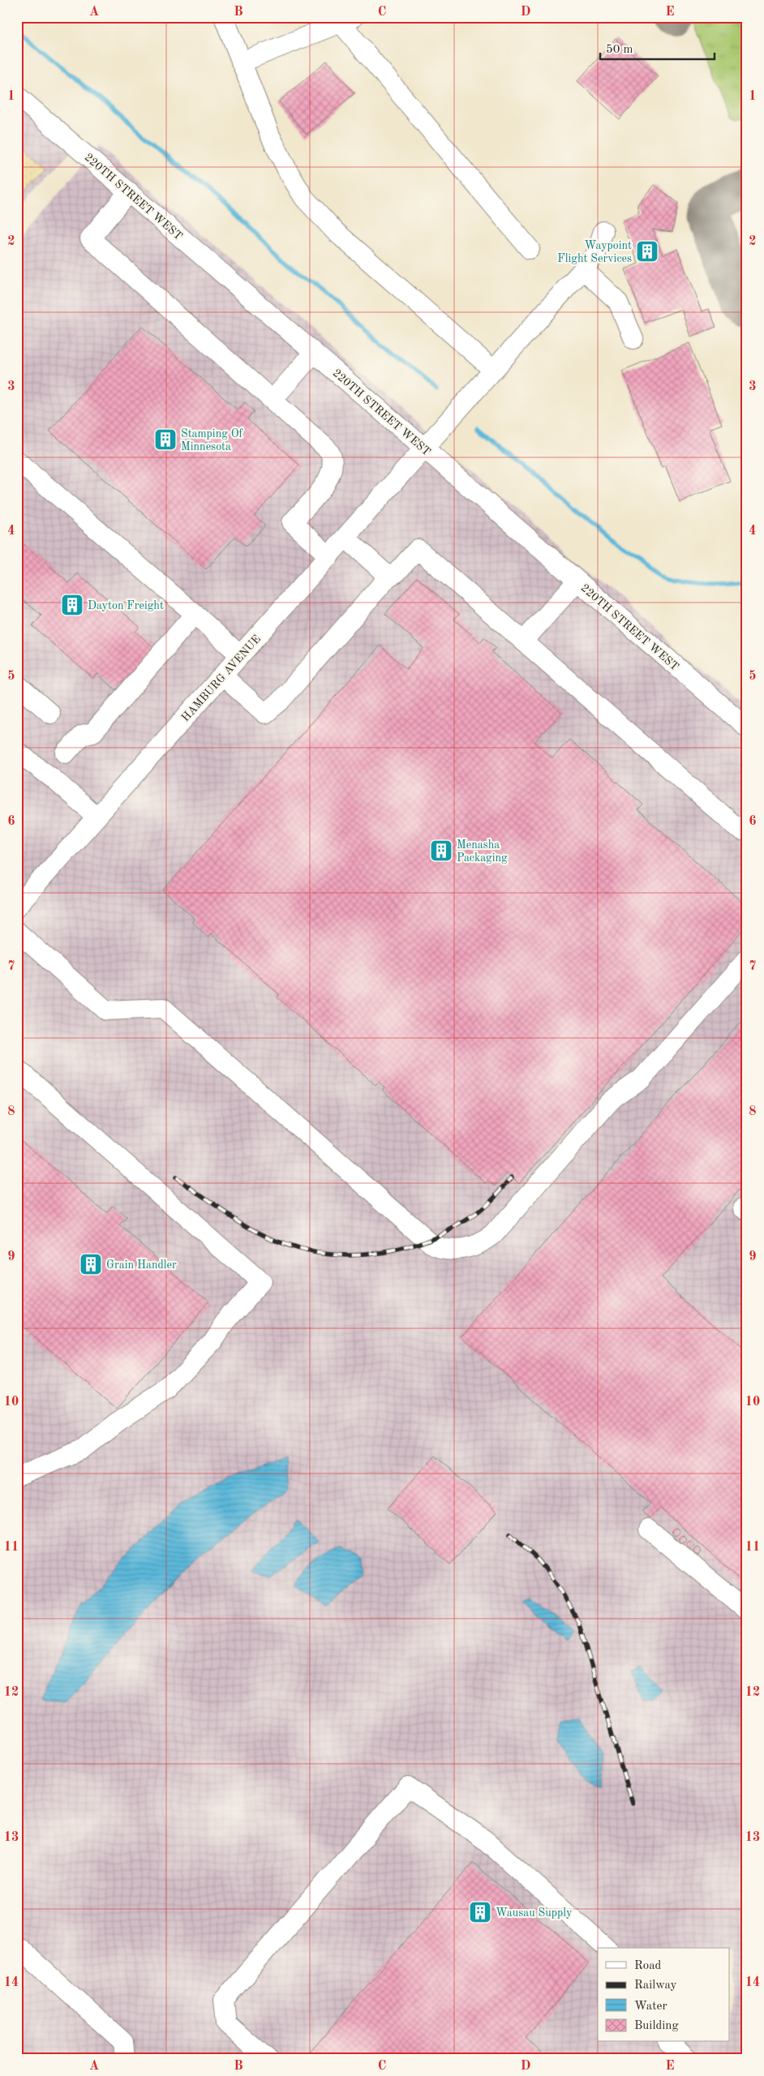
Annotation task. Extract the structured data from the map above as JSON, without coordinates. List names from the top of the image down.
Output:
{
  "streets": {
    "street": ["220TH STREET WEST", "HAMBURG AVENUE"]
  },
  "crossings": [
    ["220TH STREET WEST", "HAMBURG AVENUE"]
  ],
  "places": {
    "building": [
      "Waypoint Flight Services",
      "Stamping Of Minnesota",
      "Dayton Freight",
      "Menasha Packaging",
      "Grain Handler",
      "Wausau Supply"
    ]
  },
  "legend": [
    "Road",
    "Railway",
    "Water",
    "Building"
  ],
  "scale_bar": "50 m",
  "grid": {
    "columns": [
      "A",
      "B",
      "C",
      "D",
      "E"
    ],
    "rows": [
      "1",
      "2",
      "3",
      "4",
      "5",
      "6",
      "7",
      "8",
      "9",
      "10",
      "11",
      "12",
      "13",
      "14"
    ]
  }
}
